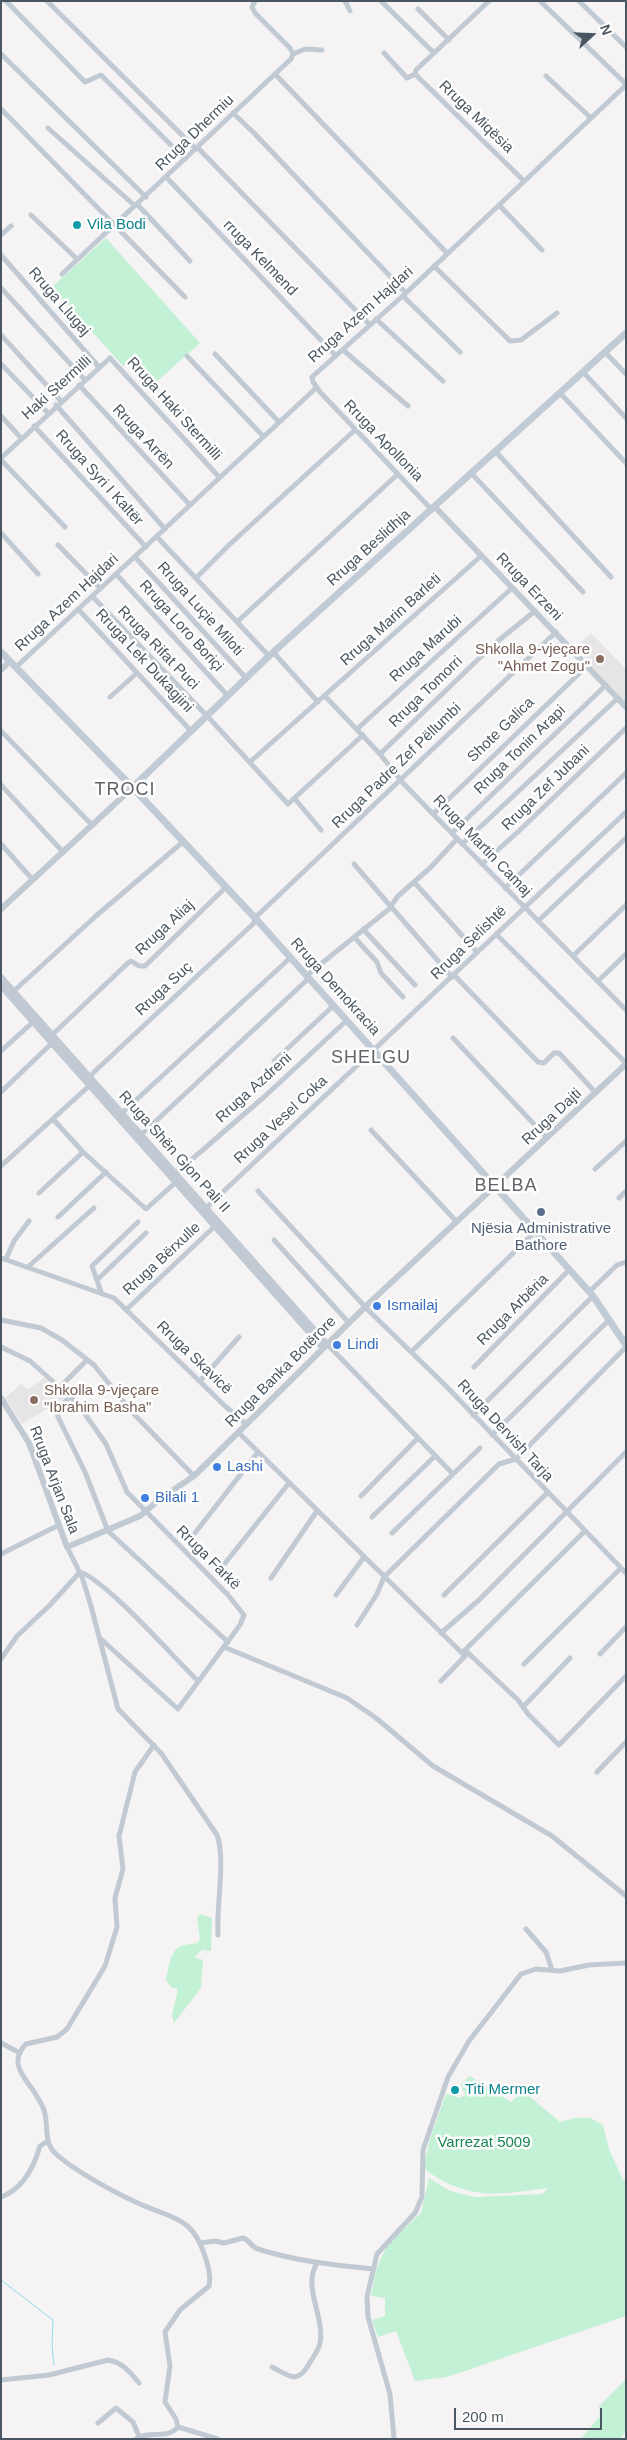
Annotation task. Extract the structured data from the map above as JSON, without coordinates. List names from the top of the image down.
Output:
{
  "streets": {
    "main road": ["Rruga Beslidhja", "Rruga Demokracia"],
    "street": [
      "Rruga Miqësia",
      "Rruga Dhermiu",
      "rruga Kelmend",
      "Rruga Llugaj",
      "Rruga Azem Hajdari",
      "Haki Stermilli",
      "Rruga Haki Stermilli",
      "Rruga Arrën",
      "Rruga Apollonia",
      "Rruga Syri I Kaltër",
      "Rruga Erzeni",
      "Rruga Luçie Miloti",
      "Rruga Marin Barleti",
      "Rruga Loro Boriçi",
      "Rruga Rifat Puci",
      "Rruga Marubi",
      "Rruga Lek Dukagjini",
      "Rruga Tomorri",
      "Shote Galica",
      "Rruga Tonin Arapi",
      "Rruga Padre Zef Pëllumbi",
      "Rruga Zef Jubani",
      "Rruga Martin Camaj",
      "Rruga Aliaj",
      "Rruga Selishtë",
      "Rruga Suç",
      "Rruga Azdreni",
      "Rruga Dajti",
      "Rruga Vesel Coka",
      "Rruga Shën Gjon Pali II",
      "Rruga Bërxulle",
      "Rruga Arbëria",
      "Rruga Skavicë",
      "Rruga Banka Botërore",
      "Rruga Dervish Tarja",
      "Rruga Arjan Sala",
      "Rruga Farkë"
    ]
  },
  "crossings": [
    ["Rruga Miqësia", "Rruga Azem Hajdari"],
    ["Rruga Dhermiu", "rruga Kelmend"],
    ["rruga Kelmend", "Rruga Azem Hajdari"],
    ["Rruga Llugaj", "Haki Stermilli"],
    ["Rruga Azem Hajdari", "Rruga Haki Stermilli"],
    ["Rruga Azem Hajdari", "Rruga Arrën"],
    ["Rruga Azem Hajdari", "Rruga Apollonia"],
    ["Rruga Azem Hajdari", "Rruga Syri I Kaltër"],
    ["Rruga Azem Hajdari", "Rruga Luçie Miloti"],
    ["Rruga Azem Hajdari", "Rruga Loro Boriçi"],
    ["Rruga Azem Hajdari", "Rruga Rifat Puci"],
    ["Rruga Azem Hajdari", "Rruga Lek Dukagjini"],
    ["Rruga Azem Hajdari", "Rruga Demokracia"],
    ["Haki Stermilli", "Rruga Haki Stermilli"],
    ["Haki Stermilli", "Rruga Arrën"],
    ["Haki Stermilli", "Rruga Syri I Kaltër"],
    ["Rruga Apollonia", "Rruga Beslidhja"],
    ["Rruga Apollonia", "Rruga Erzeni"],
    ["Rruga Beslidhja", "Rruga Erzeni"],
    ["Rruga Beslidhja", "Rruga Luçie Miloti"],
    ["Rruga Beslidhja", "Rruga Loro Boriçi"],
    ["Rruga Beslidhja", "Rruga Rifat Puci"],
    ["Rruga Beslidhja", "Rruga Lek Dukagjini"],
    ["Rruga Beslidhja", "Rruga Demokracia"],
    ["Rruga Erzeni", "Rruga Marin Barleti"],
    ["Rruga Erzeni", "Rruga Marubi"],
    ["Rruga Erzeni", "Rruga Tomorri"],
    ["Rruga Erzeni", "Shote Galica"],
    ["Rruga Erzeni", "Rruga Tonin Arapi"],
    ["Rruga Erzeni", "Rruga Padre Zef Pëllumbi"],
    ["Rruga Marin Barleti", "Rruga Rifat Puci"],
    ["Rruga Marin Barleti", "Rruga Martin Camaj"],
    ["Rruga Marubi", "Rruga Martin Camaj"],
    ["Rruga Tomorri", "Rruga Martin Camaj"],
    ["Shote Galica", "Rruga Martin Camaj"],
    ["Rruga Tonin Arapi", "Rruga Martin Camaj"],
    ["Rruga Padre Zef Pëllumbi", "Rruga Martin Camaj"],
    ["Rruga Padre Zef Pëllumbi", "Rruga Demokracia"],
    ["Rruga Padre Zef Pëllumbi", "Rruga Suç"],
    ["Rruga Zef Jubani", "Rruga Martin Camaj"],
    ["Rruga Martin Camaj", "Rruga Selishtë"],
    ["Rruga Aliaj", "Rruga Demokracia"],
    ["Rruga Aliaj", "Rruga Shën Gjon Pali II"],
    ["Rruga Selishtë", "Rruga Demokracia"],
    ["Rruga Selishtë", "Rruga Vesel Coka"],
    ["Rruga Demokracia", "Rruga Suç"],
    ["Rruga Demokracia", "Rruga Azdreni"],
    ["Rruga Demokracia", "Rruga Dajti"],
    ["Rruga Demokracia", "Rruga Vesel Coka"],
    ["Rruga Demokracia", "Rruga Arbëria"],
    ["Rruga Demokracia", "Rruga Banka Botërore"],
    ["Rruga Suç", "Rruga Shën Gjon Pali II"],
    ["Rruga Azdreni", "Rruga Shën Gjon Pali II"],
    ["Rruga Dajti", "Rruga Banka Botërore"],
    ["Rruga Vesel Coka", "Rruga Shën Gjon Pali II"],
    ["Rruga Shën Gjon Pali II", "Rruga Bërxulle"],
    ["Rruga Shën Gjon Pali II", "Rruga Banka Botërore"],
    ["Rruga Bërxulle", "Rruga Skavicë"],
    ["Rruga Skavicë", "Rruga Banka Botërore"],
    ["Rruga Banka Botërore", "Rruga Dervish Tarja"],
    ["Rruga Banka Botërore", "Rruga Arjan Sala"],
    ["Rruga Banka Botërore", "Rruga Farkë"]
  ],
  "districts": ["TROCI", "SHELGU", "BELBA"],
  "parks": ["Varrezat 5009"],
  "places": [
    "Vila Bodi",
    "Shkolla 9-vjeçare \"Ahmet Zogu\"",
    "Njësia Administrative Bathore",
    "Ismailaj",
    "Lindi",
    "Shkolla 9-vjeçare \"Ibrahim Basha\"",
    "Lashi",
    "Bilali 1",
    "Titi Mermer"
  ],
  "scale_bar": "200 m",
  "north": "right"
}
